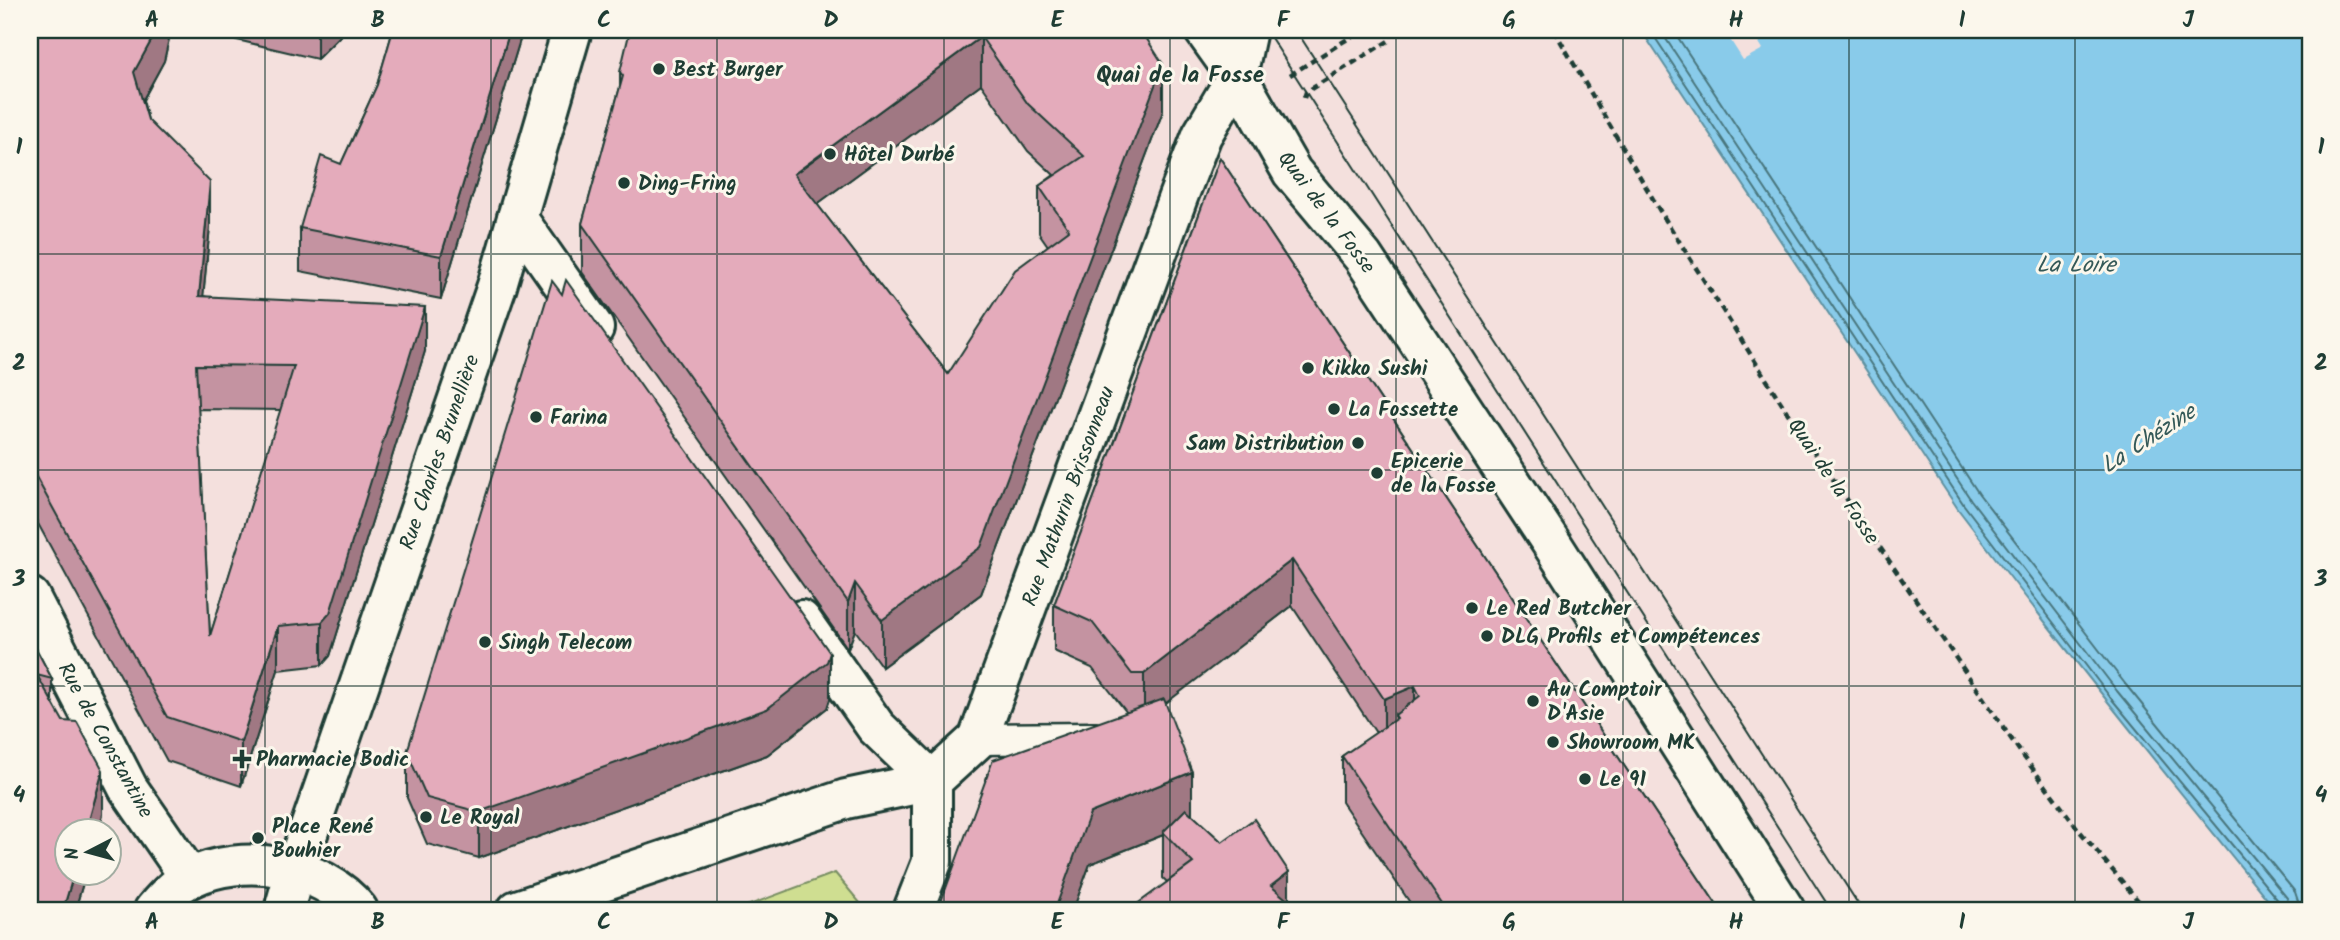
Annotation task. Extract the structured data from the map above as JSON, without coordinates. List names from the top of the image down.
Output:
{
  "streets": {
    "main road": [
      "Quai de la Fosse",
      "Rue Charles Brunellière",
      "Rue Mathurin Brissonneau",
      "Rue de Constantine"
    ]
  },
  "crossings": [
    ["Quai de la Fosse", "Rue Mathurin Brissonneau"]
  ],
  "districts": ["Quai de la Fosse"],
  "water": ["La Loire", "La Chézine"],
  "places": {
    "other": [
      "Best Burger",
      "Hôtel Durbé",
      "Ding-Fring",
      "Kikko Sushi",
      "La Fossette",
      "Farina",
      "Sam Distribution",
      "Epicerie de la Fosse",
      "Le Red Butcher",
      "DLG Profils et Compétences",
      "Singh Telecom",
      "Au Comptoir D'Asie",
      "Showroom MK",
      "Le 91",
      "Le Royal",
      "Place René Bouhier"
    ],
    "health": ["Pharmacie Bodic"]
  },
  "north": "left",
  "grid": {
    "columns": [
      "A",
      "B",
      "C",
      "D",
      "E",
      "F",
      "G",
      "H",
      "I",
      "J"
    ],
    "rows": [
      "1",
      "2",
      "3",
      "4"
    ]
  }
}
